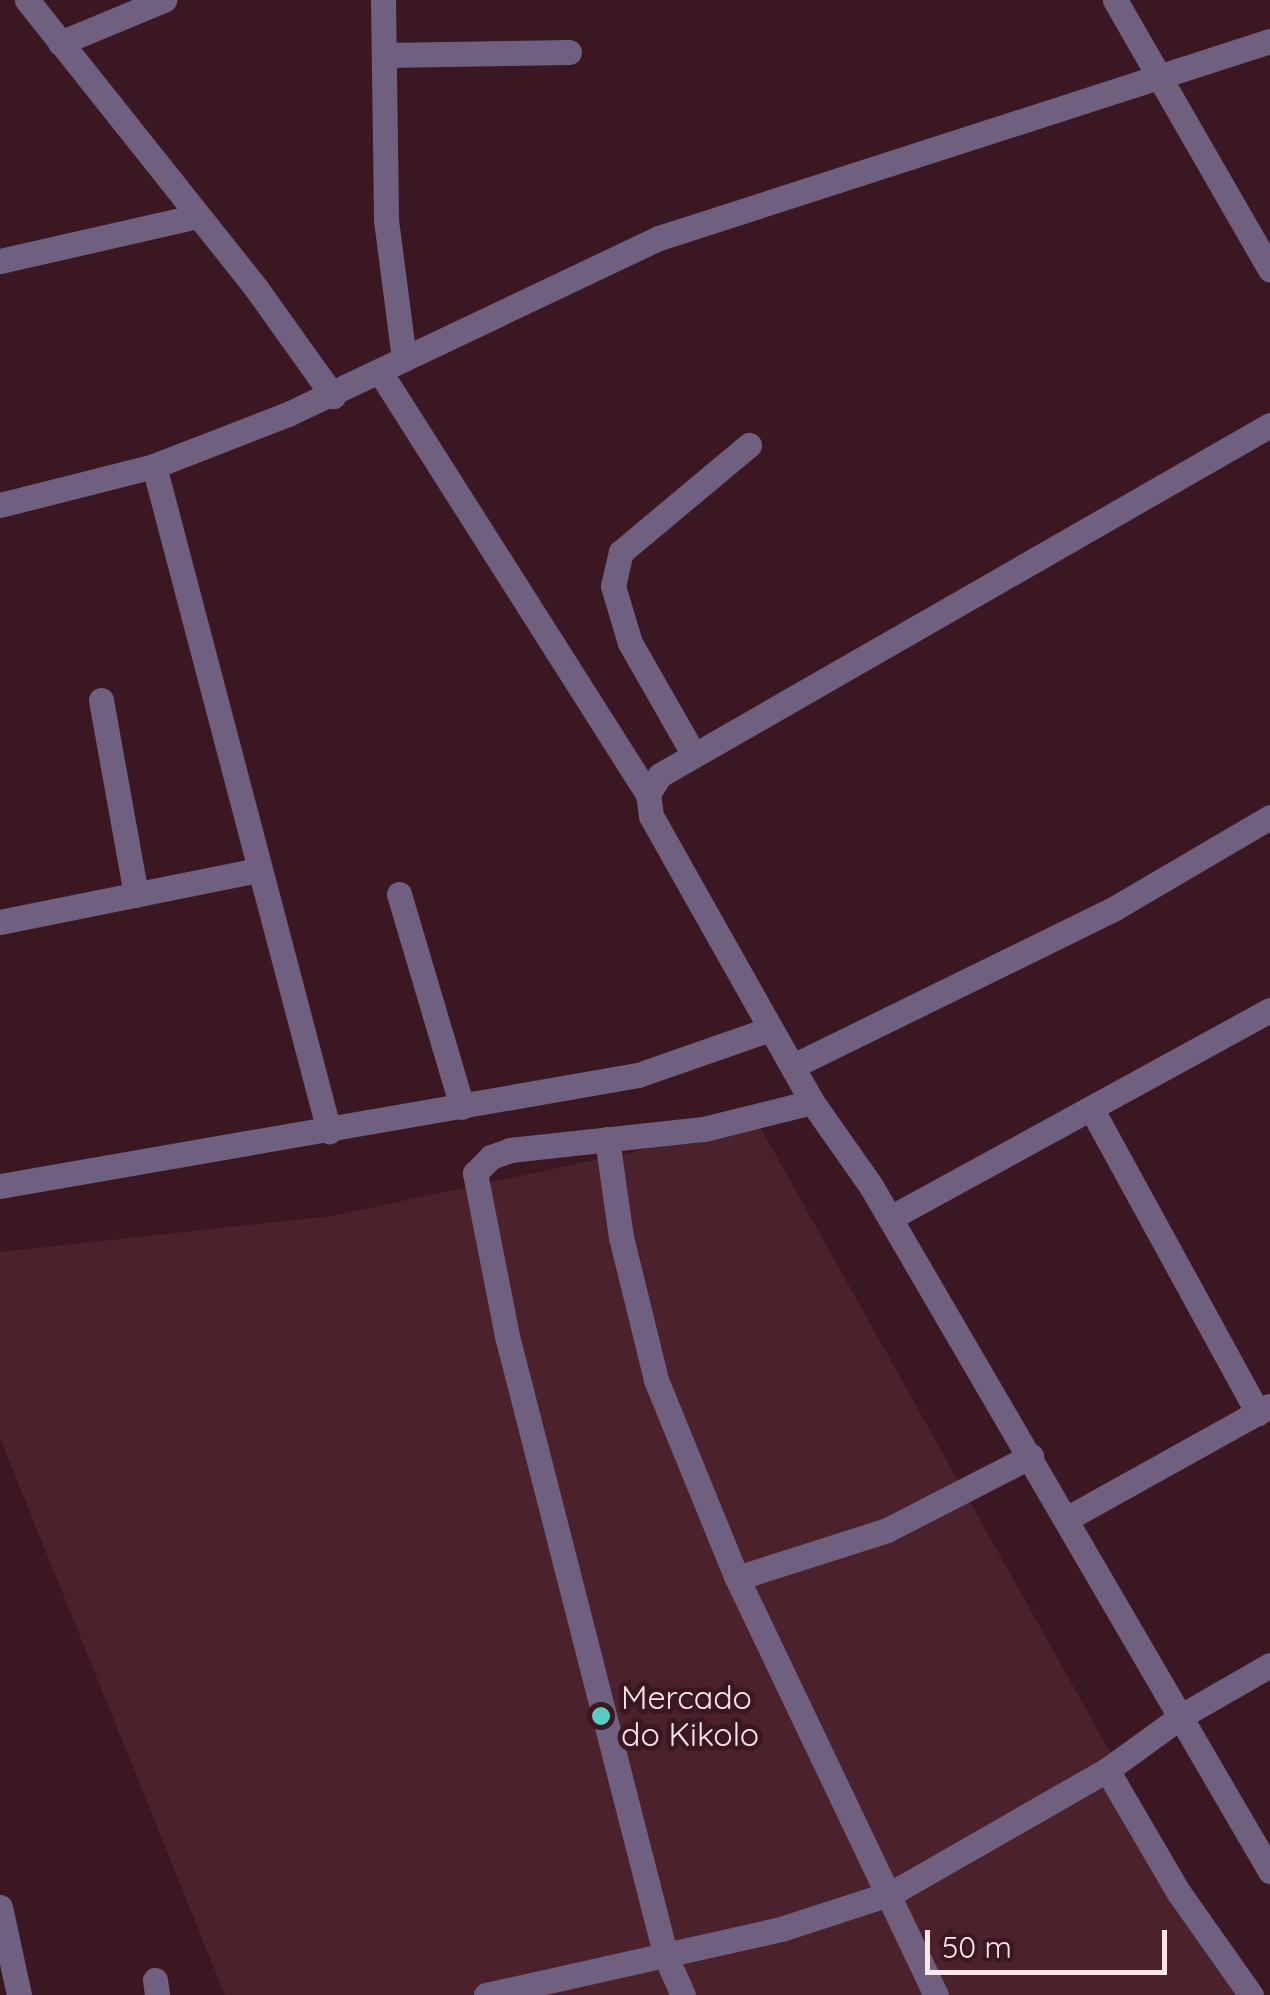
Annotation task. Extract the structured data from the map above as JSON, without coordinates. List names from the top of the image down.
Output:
{
  "places": ["Mercado do Kikolo"],
  "scale_bar": "50 m"
}
